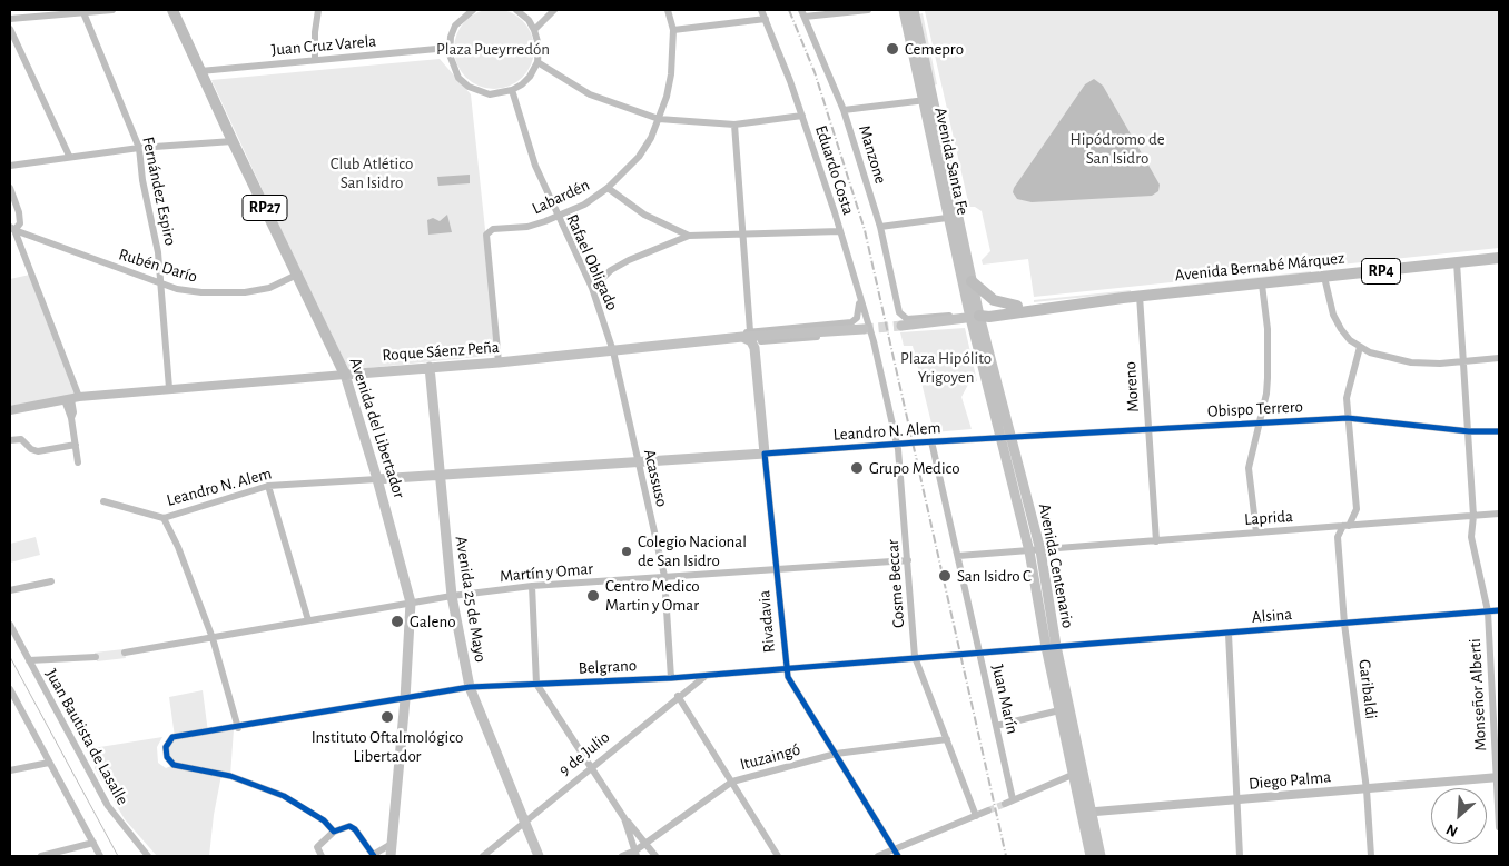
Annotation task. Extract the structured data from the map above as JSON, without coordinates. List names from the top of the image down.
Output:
{
  "streets": {
    "main road": [
      "Avenida Santa Fe",
      "RP27",
      "Avenida Bernabé Márquez",
      "RP4",
      "Roque Sáenz Peña",
      "Avenida del Libertador",
      "Leandro N. Alem",
      "Avenida Centenario",
      "Avenida 25 de Mayo",
      "Rivadavia"
    ],
    "street": [
      "Juan Cruz Varela",
      "Manzone",
      "Eduardo Costa",
      "Fernández Espiro",
      "Labardén",
      "Rafael Obligado",
      "Rubén Darío",
      "Moreno",
      "Obispo Terrero",
      "Acassuso",
      "Laprida",
      "Martín y Omar",
      "Cosme Beccar",
      "Alsina",
      "Belgrano",
      "Garibaldi",
      "Monseñor Alberti",
      "Juan Marín",
      "Juan Bautista de Lasalle",
      "9 de Julio",
      "Ituzaingó",
      "Diego Palma"
    ]
  },
  "crossings": [
    ["Juan Cruz Varela", "Avenida del Libertador"],
    ["Manzone", "Avenida Santa Fe"],
    ["Manzone", "Avenida Bernabé Márquez"],
    ["Manzone", "RP4"],
    ["Manzone", "Avenida Centenario"],
    ["Avenida Santa Fe", "Avenida Bernabé Márquez"],
    ["Avenida Santa Fe", "RP4"],
    ["Avenida Santa Fe", "Avenida Centenario"],
    ["Eduardo Costa", "Roque Sáenz Peña"],
    ["Eduardo Costa", "Cosme Beccar"],
    ["Fernández Espiro", "Rubén Darío"],
    ["Fernández Espiro", "Roque Sáenz Peña"],
    ["Labardén", "Rafael Obligado"],
    ["Labardén", "Roque Sáenz Peña"],
    ["Rafael Obligado", "Roque Sáenz Peña"],
    ["Rafael Obligado", "Acassuso"],
    ["Rubén Darío", "Avenida del Libertador"],
    ["Avenida Bernabé Márquez", "RP4"],
    ["Avenida Bernabé Márquez", "Moreno"],
    ["Avenida Bernabé Márquez", "Avenida Centenario"],
    ["Avenida Bernabé Márquez", "Monseñor Alberti"],
    ["RP4", "Avenida Centenario"],
    ["Roque Sáenz Peña", "Avenida del Libertador"],
    ["Roque Sáenz Peña", "Acassuso"],
    ["Roque Sáenz Peña", "Avenida 25 de Mayo"],
    ["Moreno", "Obispo Terrero"],
    ["Moreno", "Laprida"],
    ["Obispo Terrero", "Leandro N. Alem"],
    ["Obispo Terrero", "Avenida Centenario"],
    ["Obispo Terrero", "Garibaldi"],
    ["Obispo Terrero", "Monseñor Alberti"],
    ["Avenida del Libertador", "Leandro N. Alem"],
    ["Avenida del Libertador", "Martín y Omar"],
    ["Avenida del Libertador", "Belgrano"],
    ["Leandro N. Alem", "Acassuso"],
    ["Leandro N. Alem", "Avenida Centenario"],
    ["Leandro N. Alem", "Cosme Beccar"],
    ["Leandro N. Alem", "Avenida 25 de Mayo"],
    ["Leandro N. Alem", "Rivadavia"],
    ["Leandro N. Alem", "Juan Marín"],
    ["Acassuso", "Martín y Omar"],
    ["Acassuso", "Belgrano"],
    ["Laprida", "Avenida Centenario"],
    ["Laprida", "Garibaldi"],
    ["Laprida", "Monseñor Alberti"],
    ["Avenida Centenario", "Alsina"],
    ["Avenida Centenario", "Belgrano"],
    ["Avenida Centenario", "Diego Palma"],
    ["Martín y Omar", "Cosme Beccar"],
    ["Martín y Omar", "Avenida 25 de Mayo"],
    ["Martín y Omar", "Rivadavia"],
    ["Cosme Beccar", "Belgrano"],
    ["Cosme Beccar", "Ituzaingó"],
    ["Avenida 25 de Mayo", "Belgrano"],
    ["Avenida 25 de Mayo", "9 de Julio"],
    ["Alsina", "Belgrano"],
    ["Alsina", "Garibaldi"],
    ["Alsina", "Monseñor Alberti"],
    ["Rivadavia", "Belgrano"],
    ["Rivadavia", "Ituzaingó"],
    ["Belgrano", "Juan Marín"],
    ["Belgrano", "9 de Julio"],
    ["Garibaldi", "Diego Palma"],
    ["Monseñor Alberti", "Diego Palma"]
  ],
  "parks": [
    "Plaza Pueyrredón",
    "Hipódromo de San Isidro",
    "Club Atlético San Isidro",
    "Plaza Hipólito Yrigoyen"
  ],
  "places": [
    "Cemepro",
    "Grupo Medico",
    "Colegio Nacional de San Isidro",
    "San Isidro C",
    "Centro Medico Martin y Omar",
    "Galeno",
    "Instituto Oftalmológico Libertador"
  ],
  "north": "bottom left"
}
